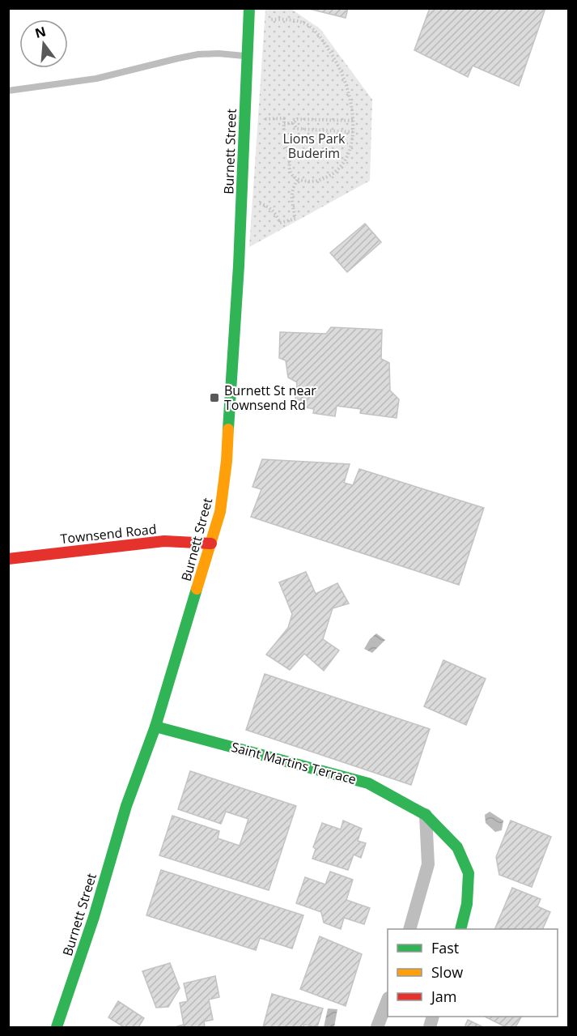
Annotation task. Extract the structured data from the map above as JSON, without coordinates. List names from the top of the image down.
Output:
{
  "streets": {
    "main road": ["Burnett Street", "Townsend Road", "Saint Martins Terrace"]
  },
  "crossings": [
    ["Burnett Street", "Townsend Road"],
    ["Burnett Street", "Saint Martins Terrace"]
  ],
  "parks": ["Lions Park Buderim"],
  "places": {
    "transit": ["Burnett St near Townsend Rd"]
  },
  "legend": ["Fast", "Slow", "Jam"],
  "north": "top"
}
